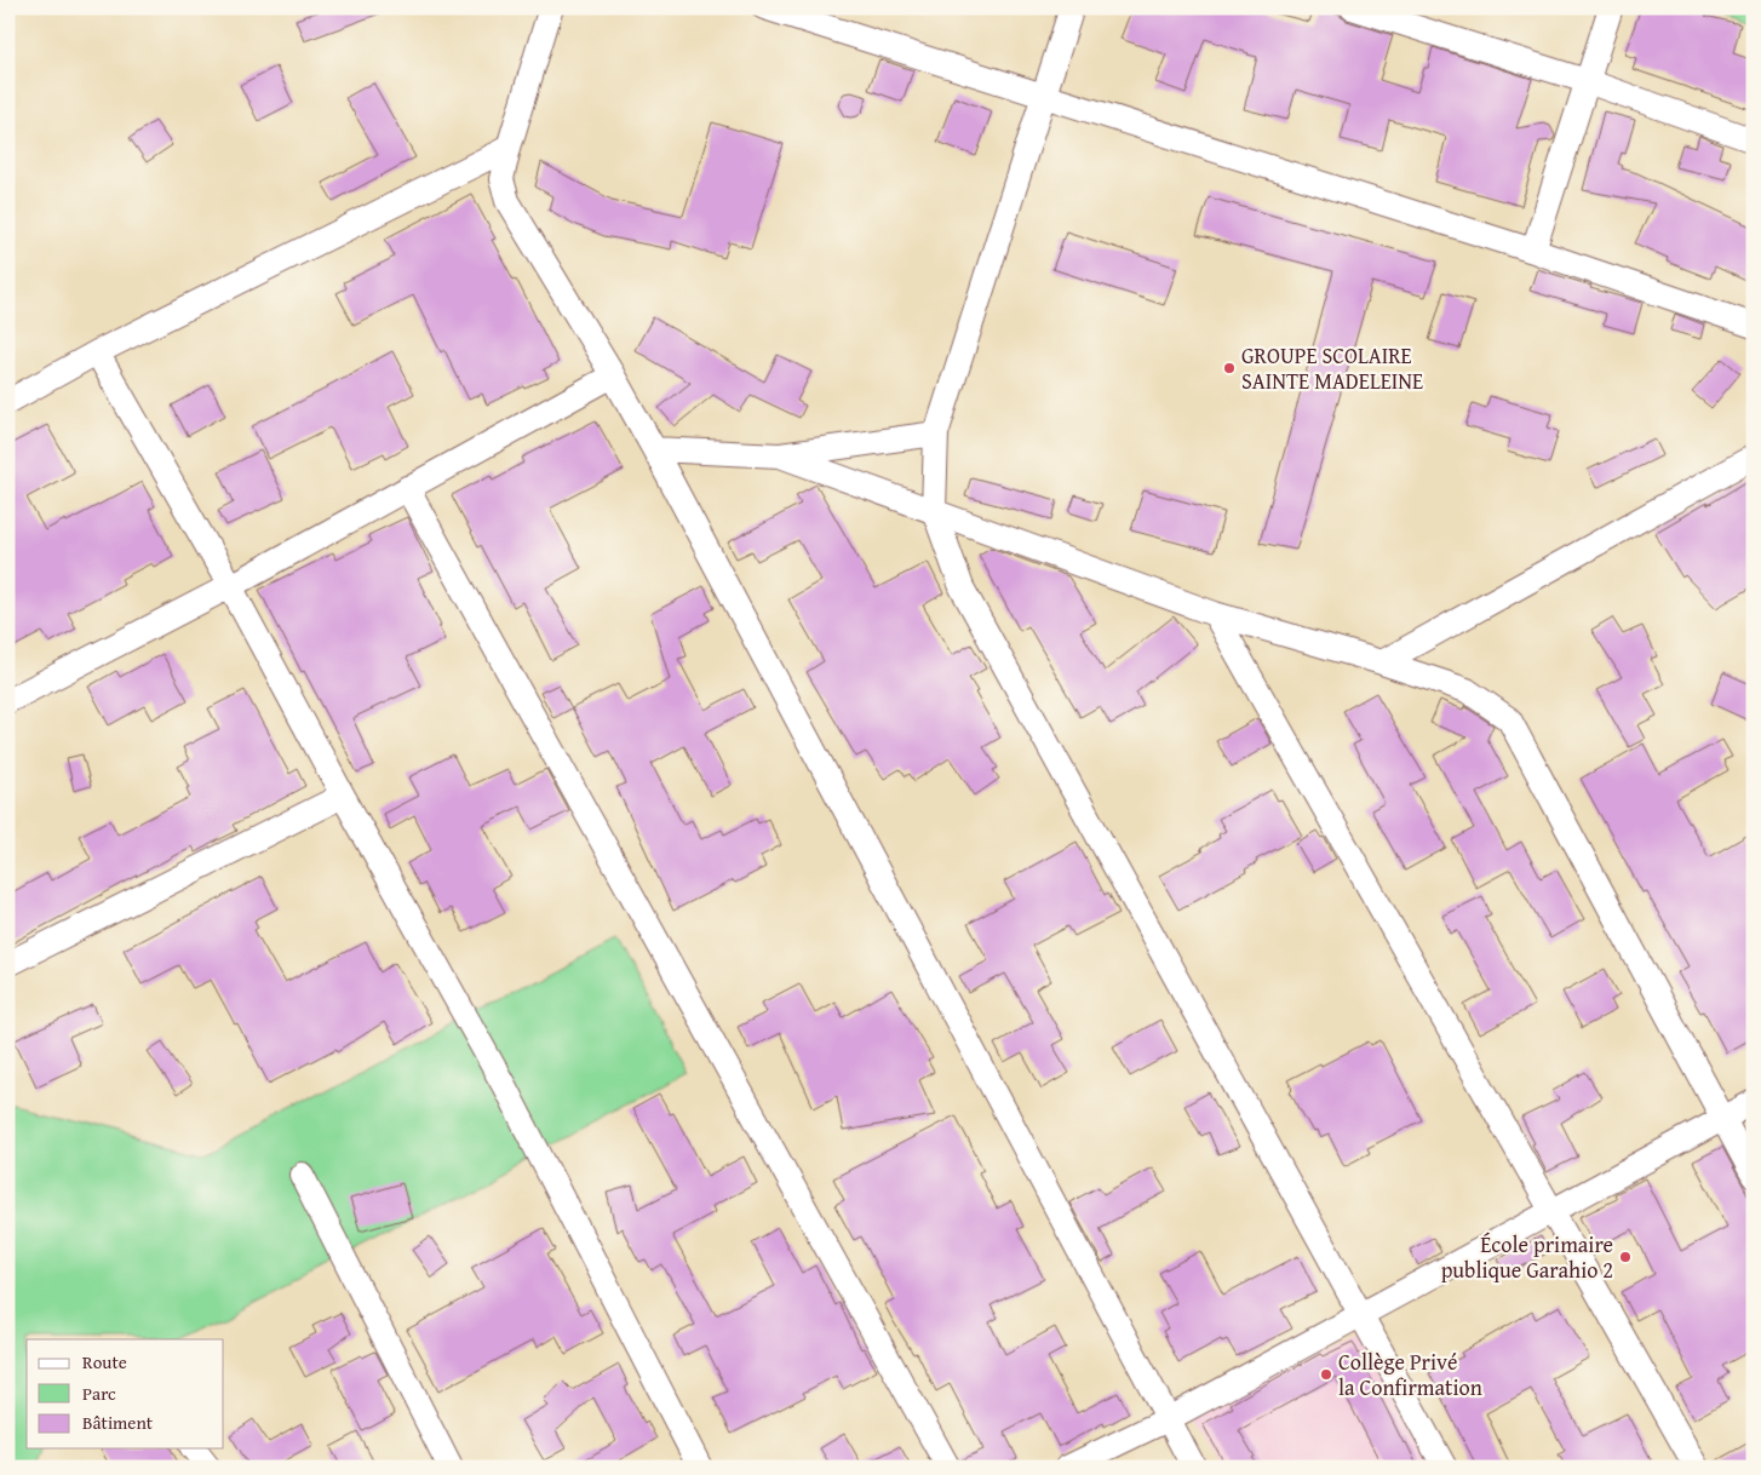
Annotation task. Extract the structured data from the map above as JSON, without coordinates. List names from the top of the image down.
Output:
{
  "places": ["GROUPE SCOLAIRE SAINTE MADELEINE", "École primaire publique Garahio 2", "Collège Privé la Confirmation"],
  "legend": ["Route", "Parc", "Bâtiment"]
}
